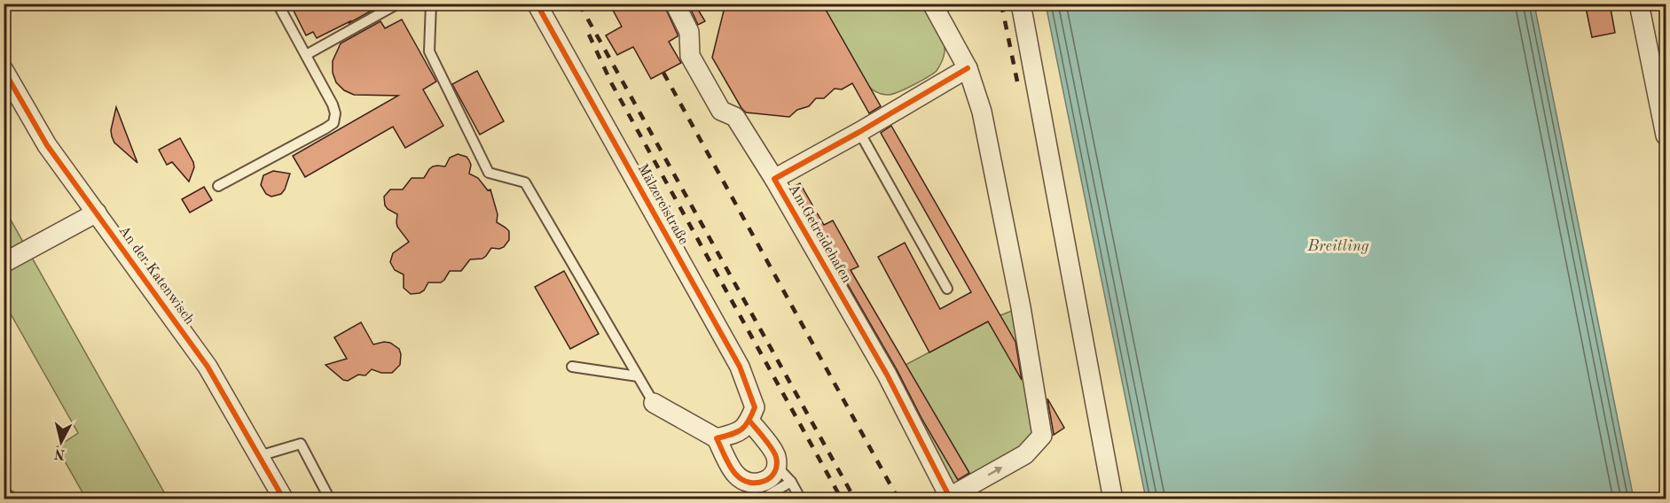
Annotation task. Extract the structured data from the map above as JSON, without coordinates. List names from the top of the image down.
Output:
{
  "streets": {
    "street": ["Mälzereistraße", "Am Getreidehafen", "An der Katenwisch"]
  },
  "water": ["Breitling"],
  "north": "bottom"
}
